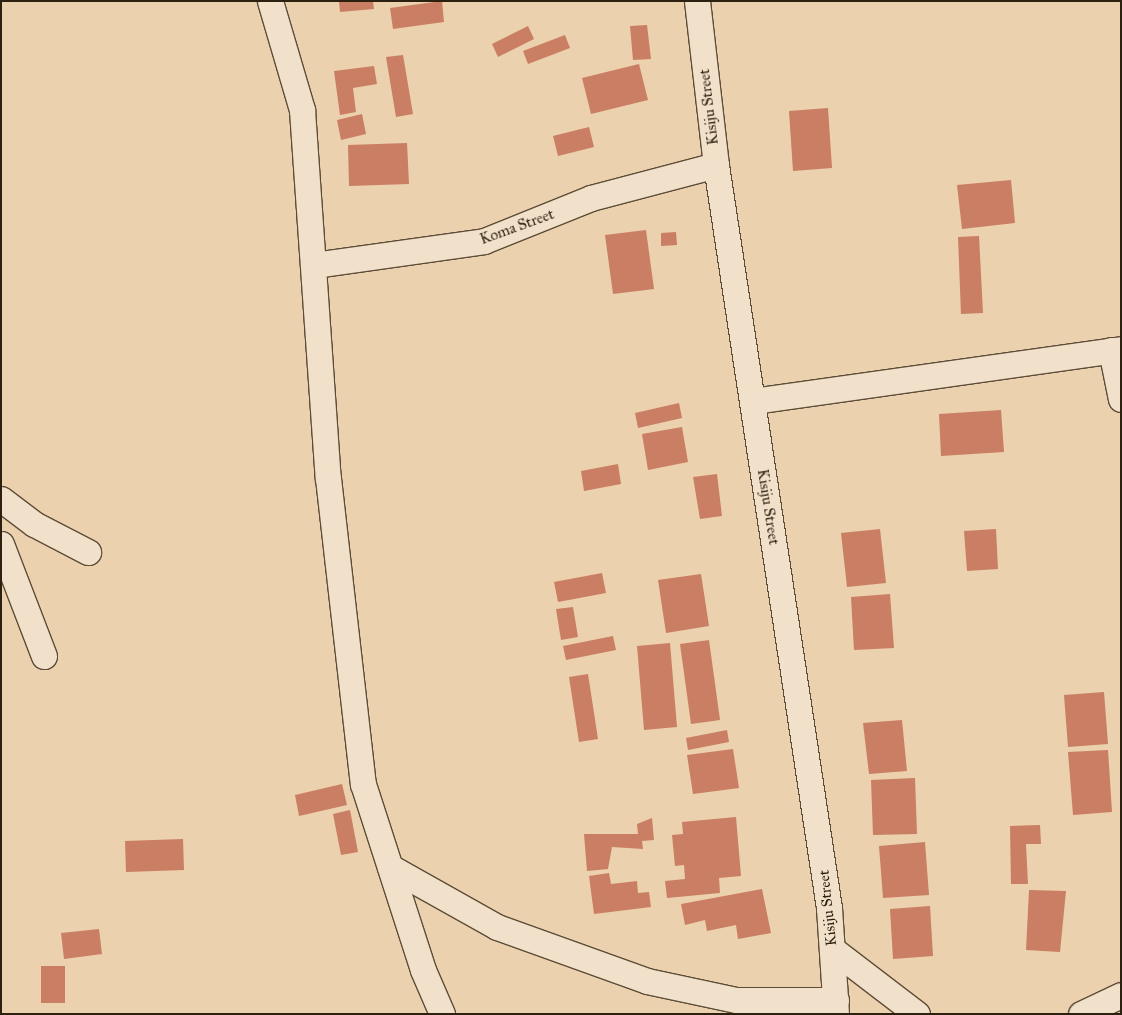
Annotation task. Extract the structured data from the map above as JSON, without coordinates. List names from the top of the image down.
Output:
{
  "streets": {
    "street": ["Kisiju Street", "Koma Street"]
  },
  "crossings": [
    ["Kisiju Street", "Koma Street"]
  ]
}
